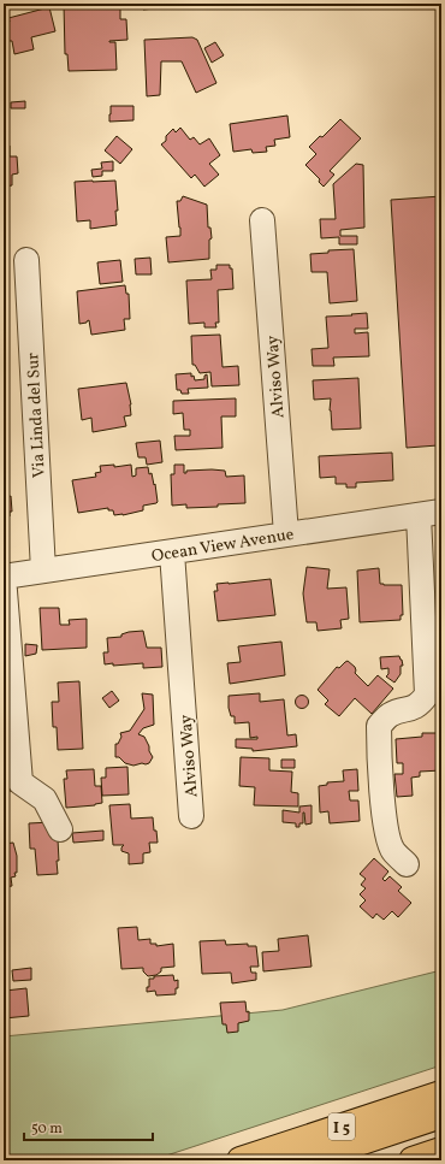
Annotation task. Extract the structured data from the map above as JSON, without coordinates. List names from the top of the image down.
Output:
{
  "streets": {
    "highway": ["I 5"],
    "street": ["Alviso Way", "Via Linda del Sur", "Ocean View Avenue"]
  },
  "crossings": [
    ["Alviso Way", "Ocean View Avenue"],
    ["Via Linda del Sur", "Ocean View Avenue"]
  ],
  "scale_bar": "50 m"
}
